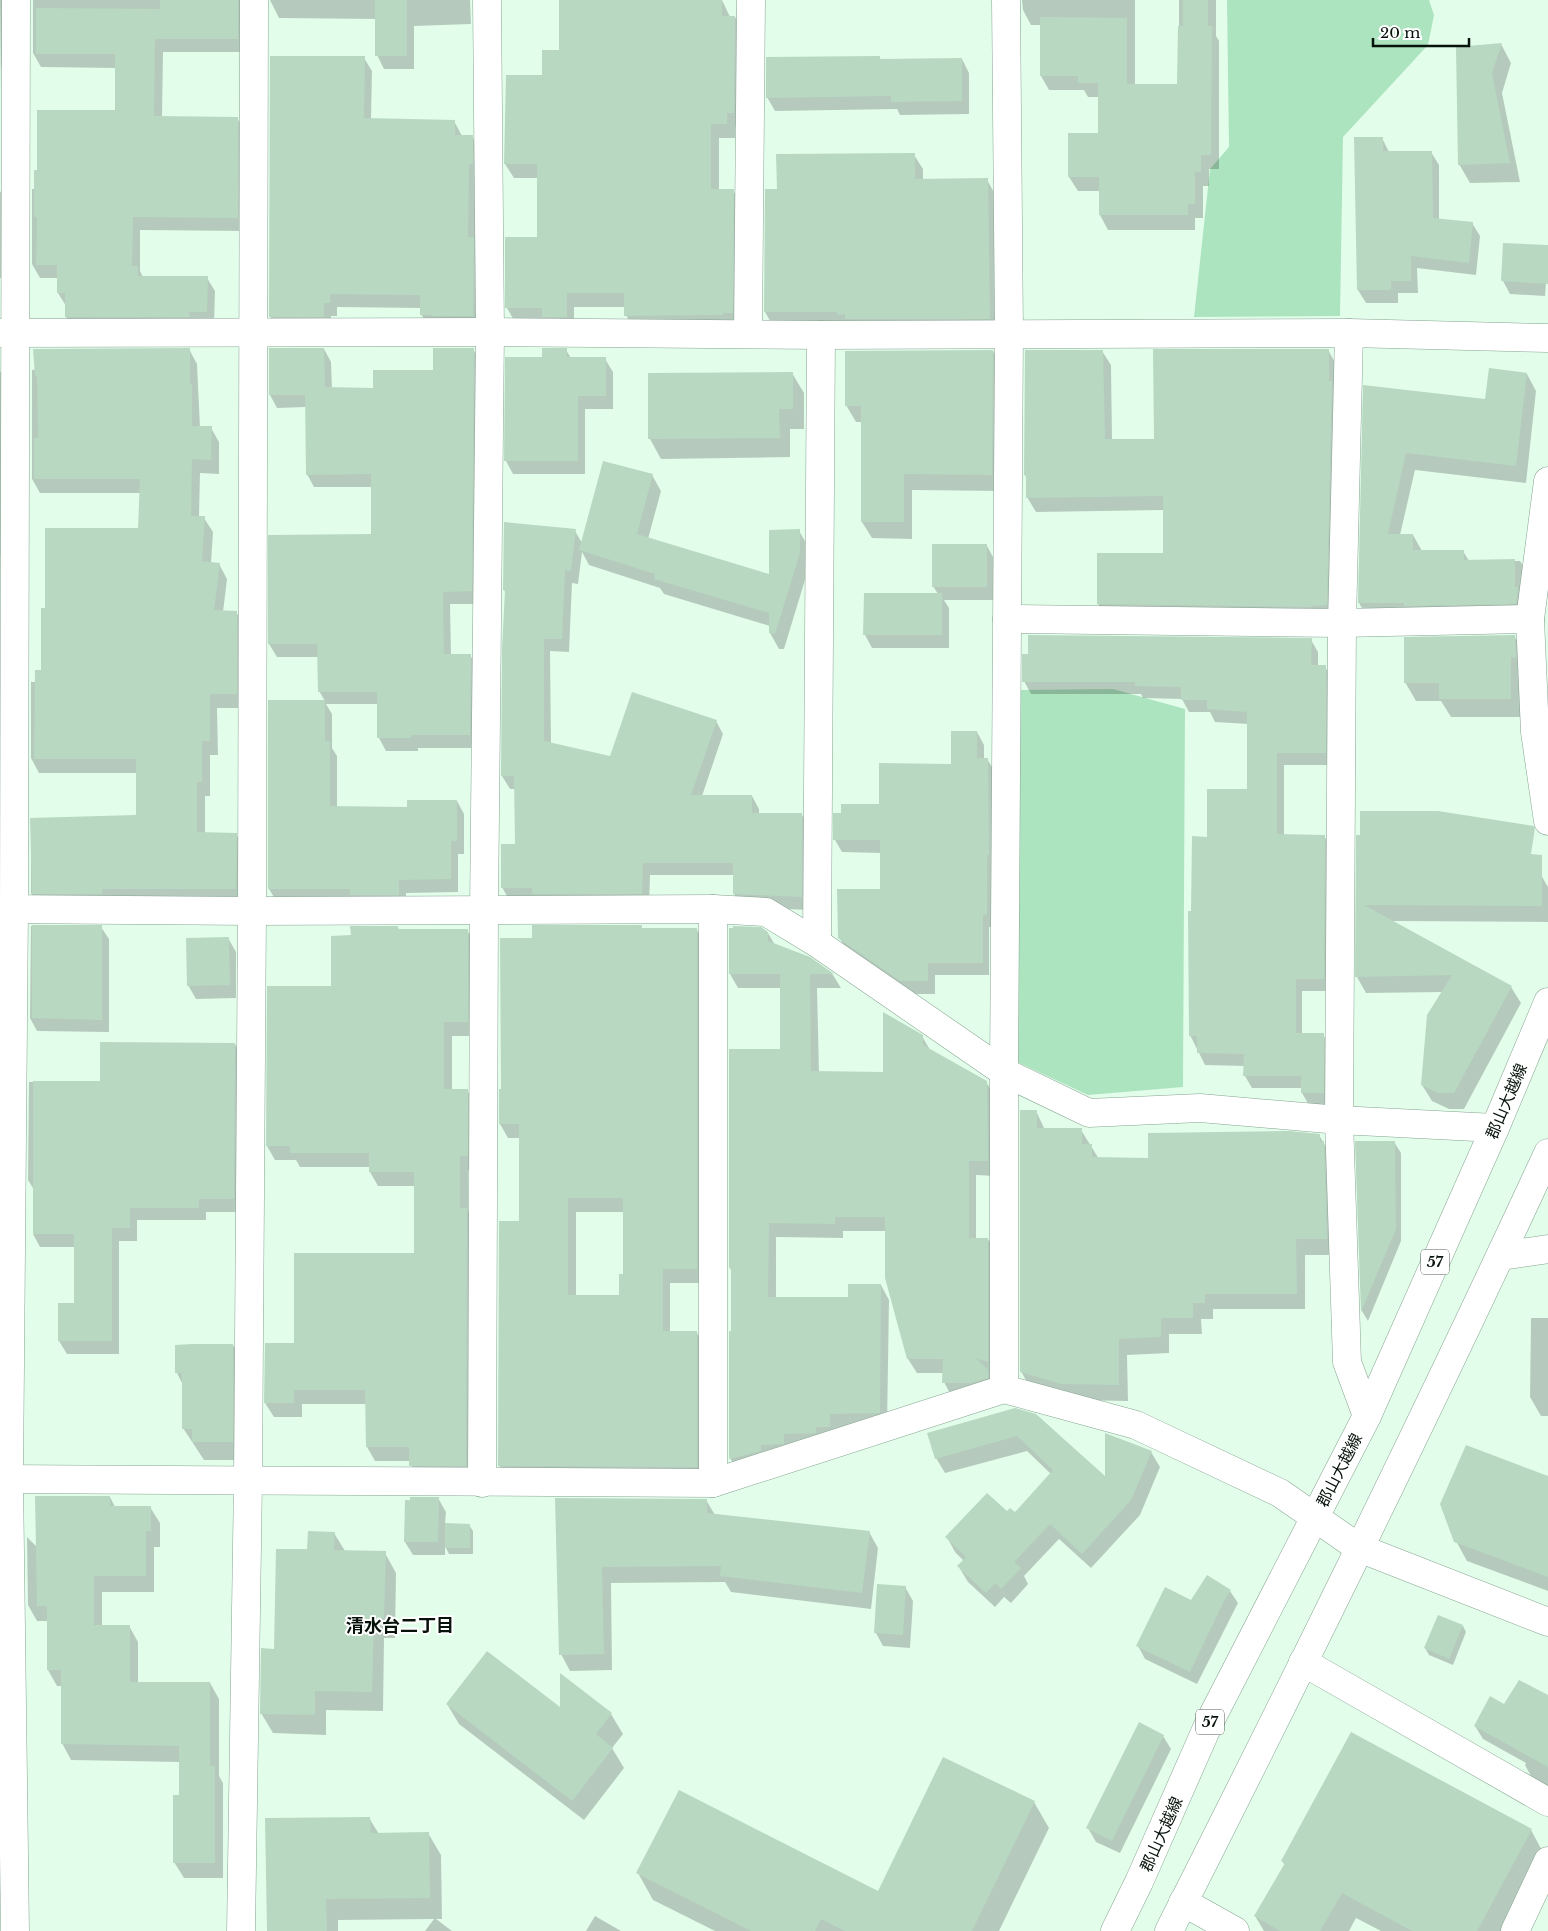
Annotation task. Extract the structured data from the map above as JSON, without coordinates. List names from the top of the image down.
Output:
{
  "streets": {
    "street": ["郡山大越線", "57"]
  },
  "districts": ["清水台二丁目"],
  "scale_bar": "20 m"
}
